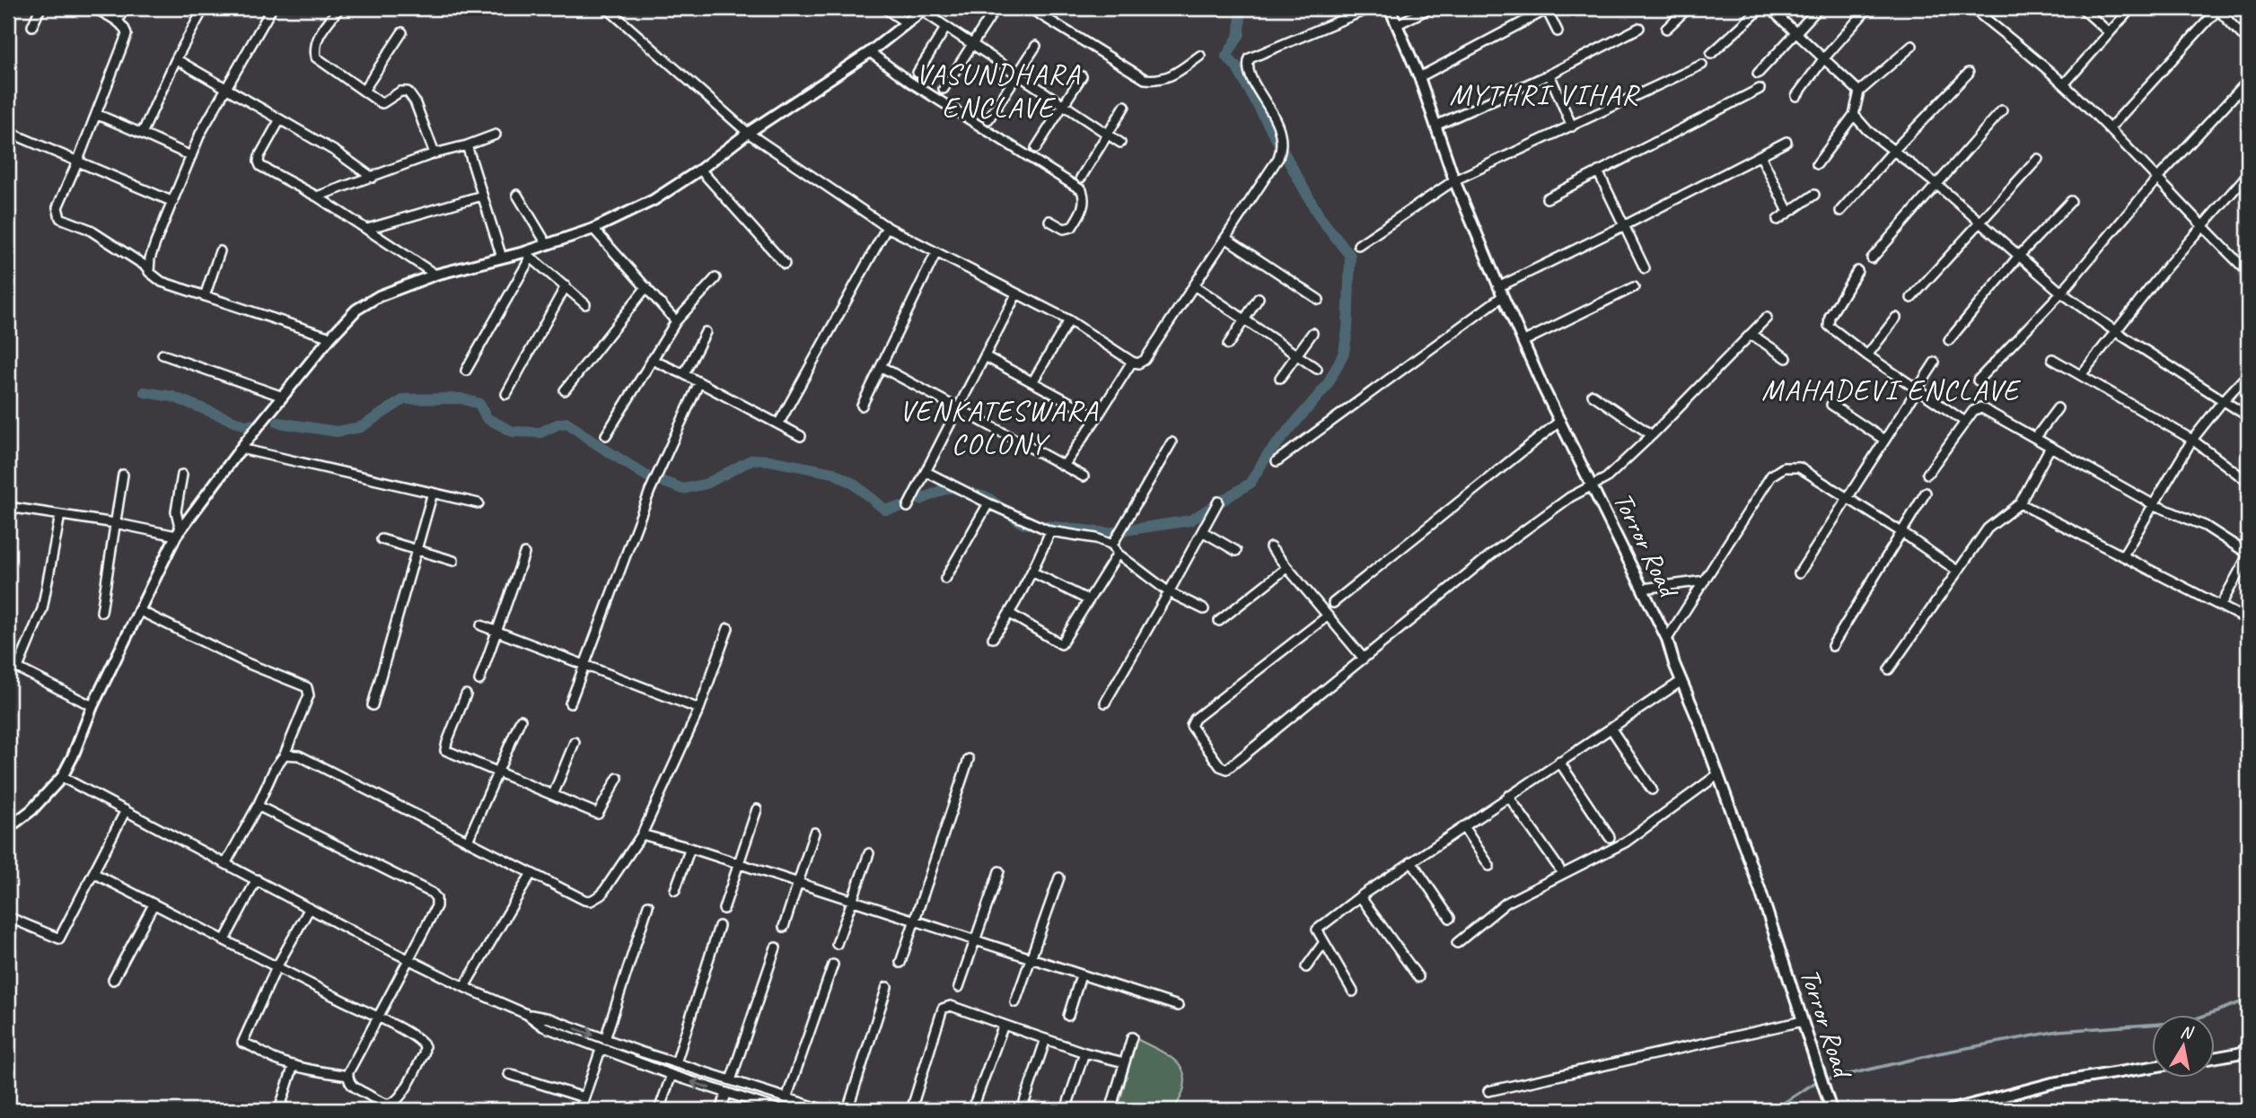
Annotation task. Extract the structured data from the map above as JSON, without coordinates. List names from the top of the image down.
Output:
{
  "streets": {
    "street": ["Torror Road"]
  },
  "districts": [
    "VASUNDHARA ENCLAVE",
    "MYTHRI VIHAR",
    "MAHADEVI ENCLAVE",
    "VENKATESWARA COLONY"
  ],
  "north": "top"
}
